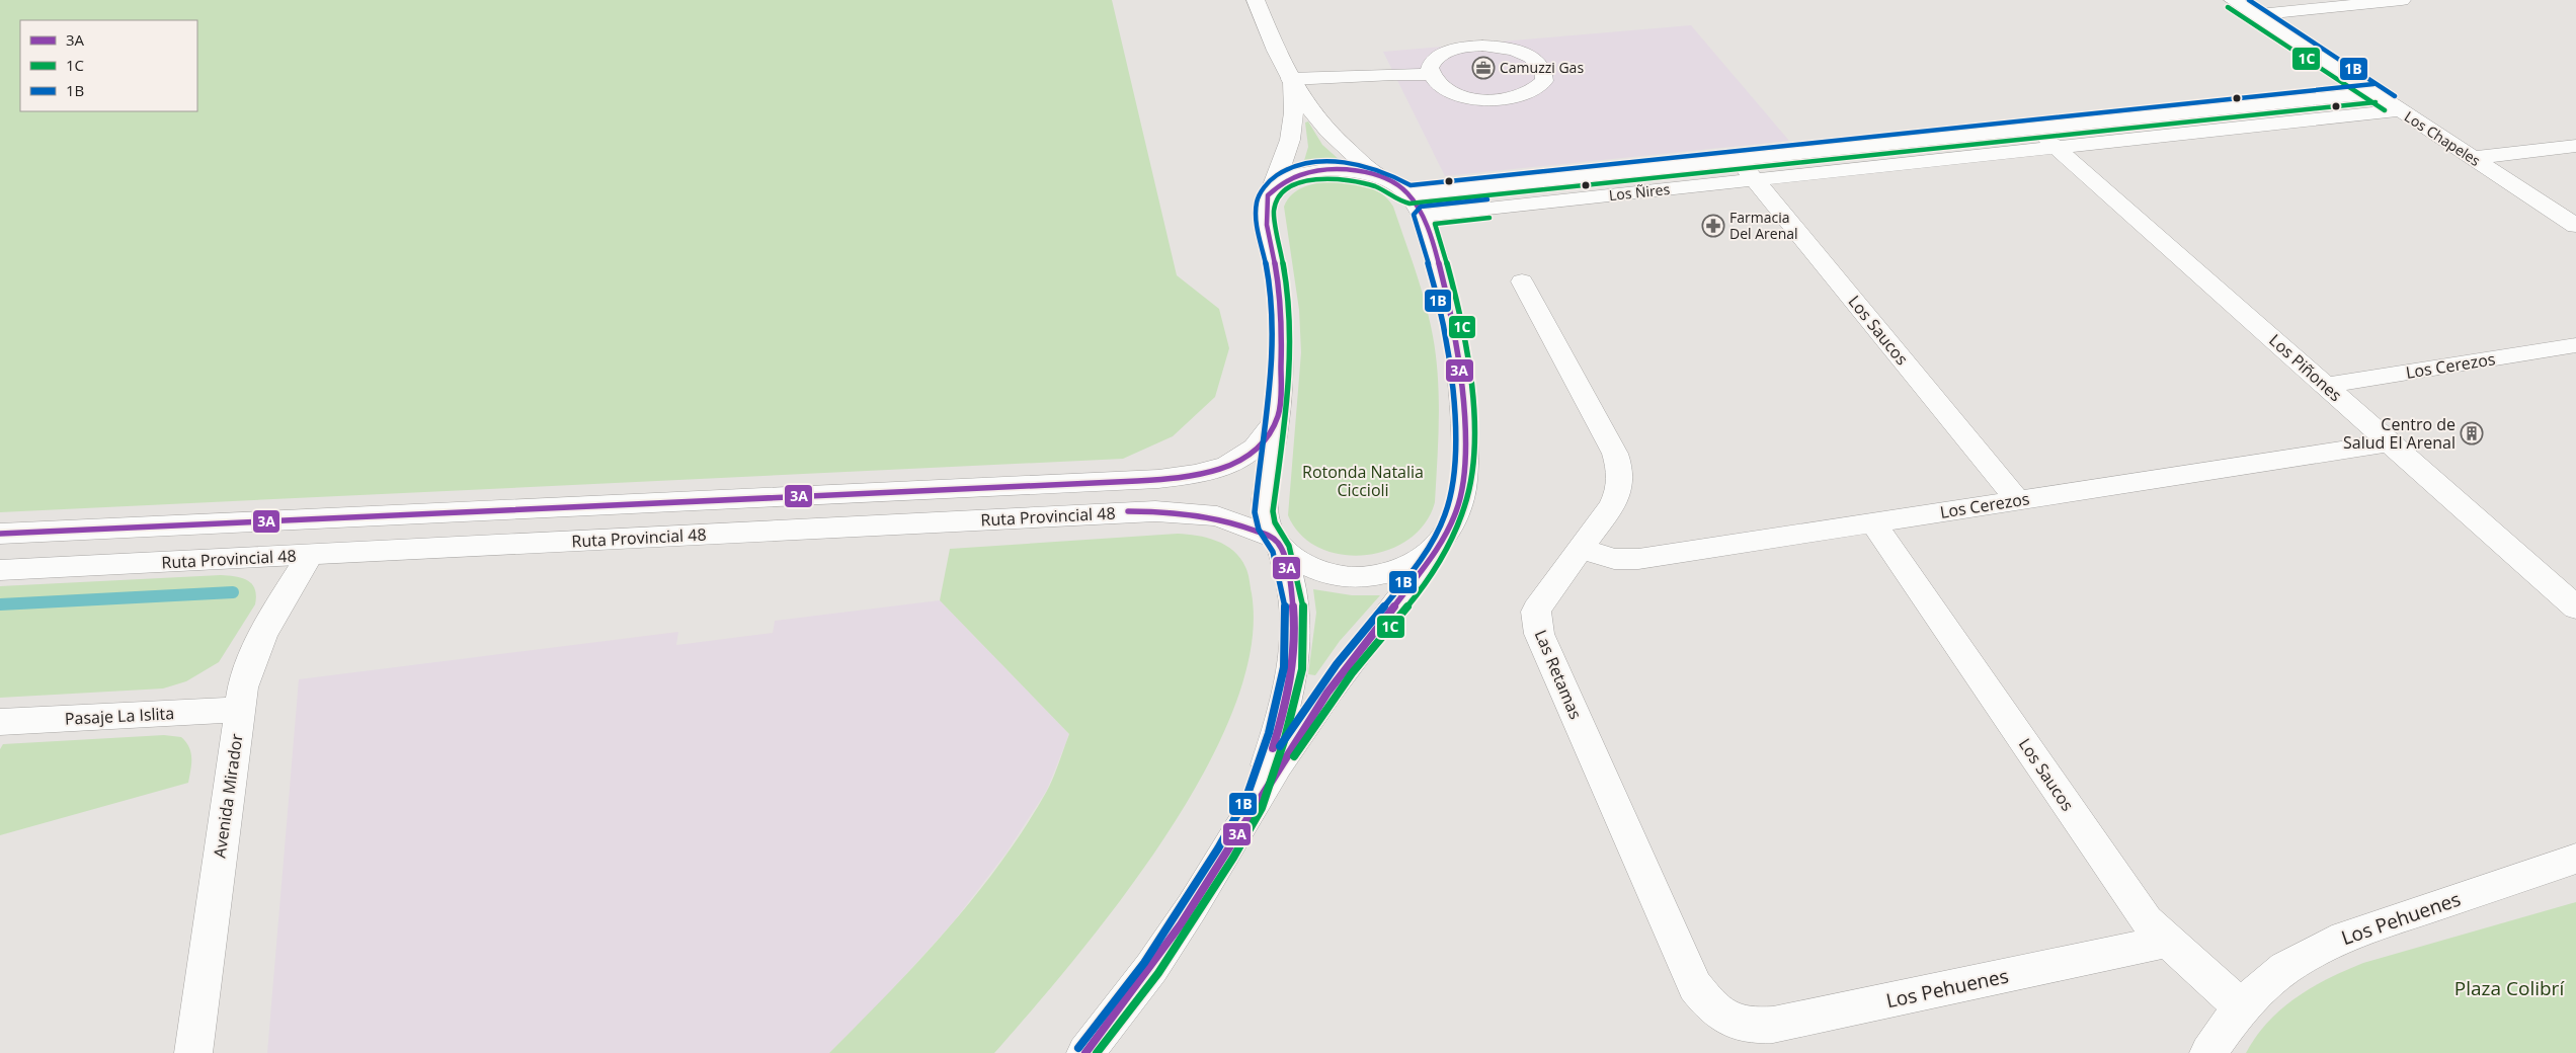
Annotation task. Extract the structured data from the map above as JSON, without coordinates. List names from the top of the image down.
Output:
{
  "streets": {
    "street": [
      "Los Chapeles",
      "Los Ñires",
      "Los Saucos",
      "Los Cerezos",
      "Los Piñones",
      "Ruta Provincial 48",
      "Las Retamas",
      "Pasaje La Islita",
      "Avenida Mirador",
      "Los Pehuenes"
    ]
  },
  "crossings": [
    ["Los Chapeles", "Los Ñires"],
    ["Los Ñires", "Los Saucos"],
    ["Los Ñires", "Los Piñones"],
    ["Los Saucos", "Los Cerezos"],
    ["Los Saucos", "Los Pehuenes"],
    ["Los Cerezos", "Los Piñones"],
    ["Los Cerezos", "Las Retamas"],
    ["Ruta Provincial 48", "Avenida Mirador"],
    ["Las Retamas", "Los Pehuenes"],
    ["Pasaje La Islita", "Avenida Mirador"]
  ],
  "parks": ["Rotonda Natalia Ciccioli", "Plaza Colibrí"],
  "places": {
    "office": ["Camuzzi Gas"],
    "pharmacy": ["Farmacia Del Arenal"],
    "building": ["Centro de Salud El Arenal"]
  },
  "lines": ["transit line 1B", "transit line 1C", "transit line 3A"],
  "legend": ["3A", "1C", "1B"]
}
